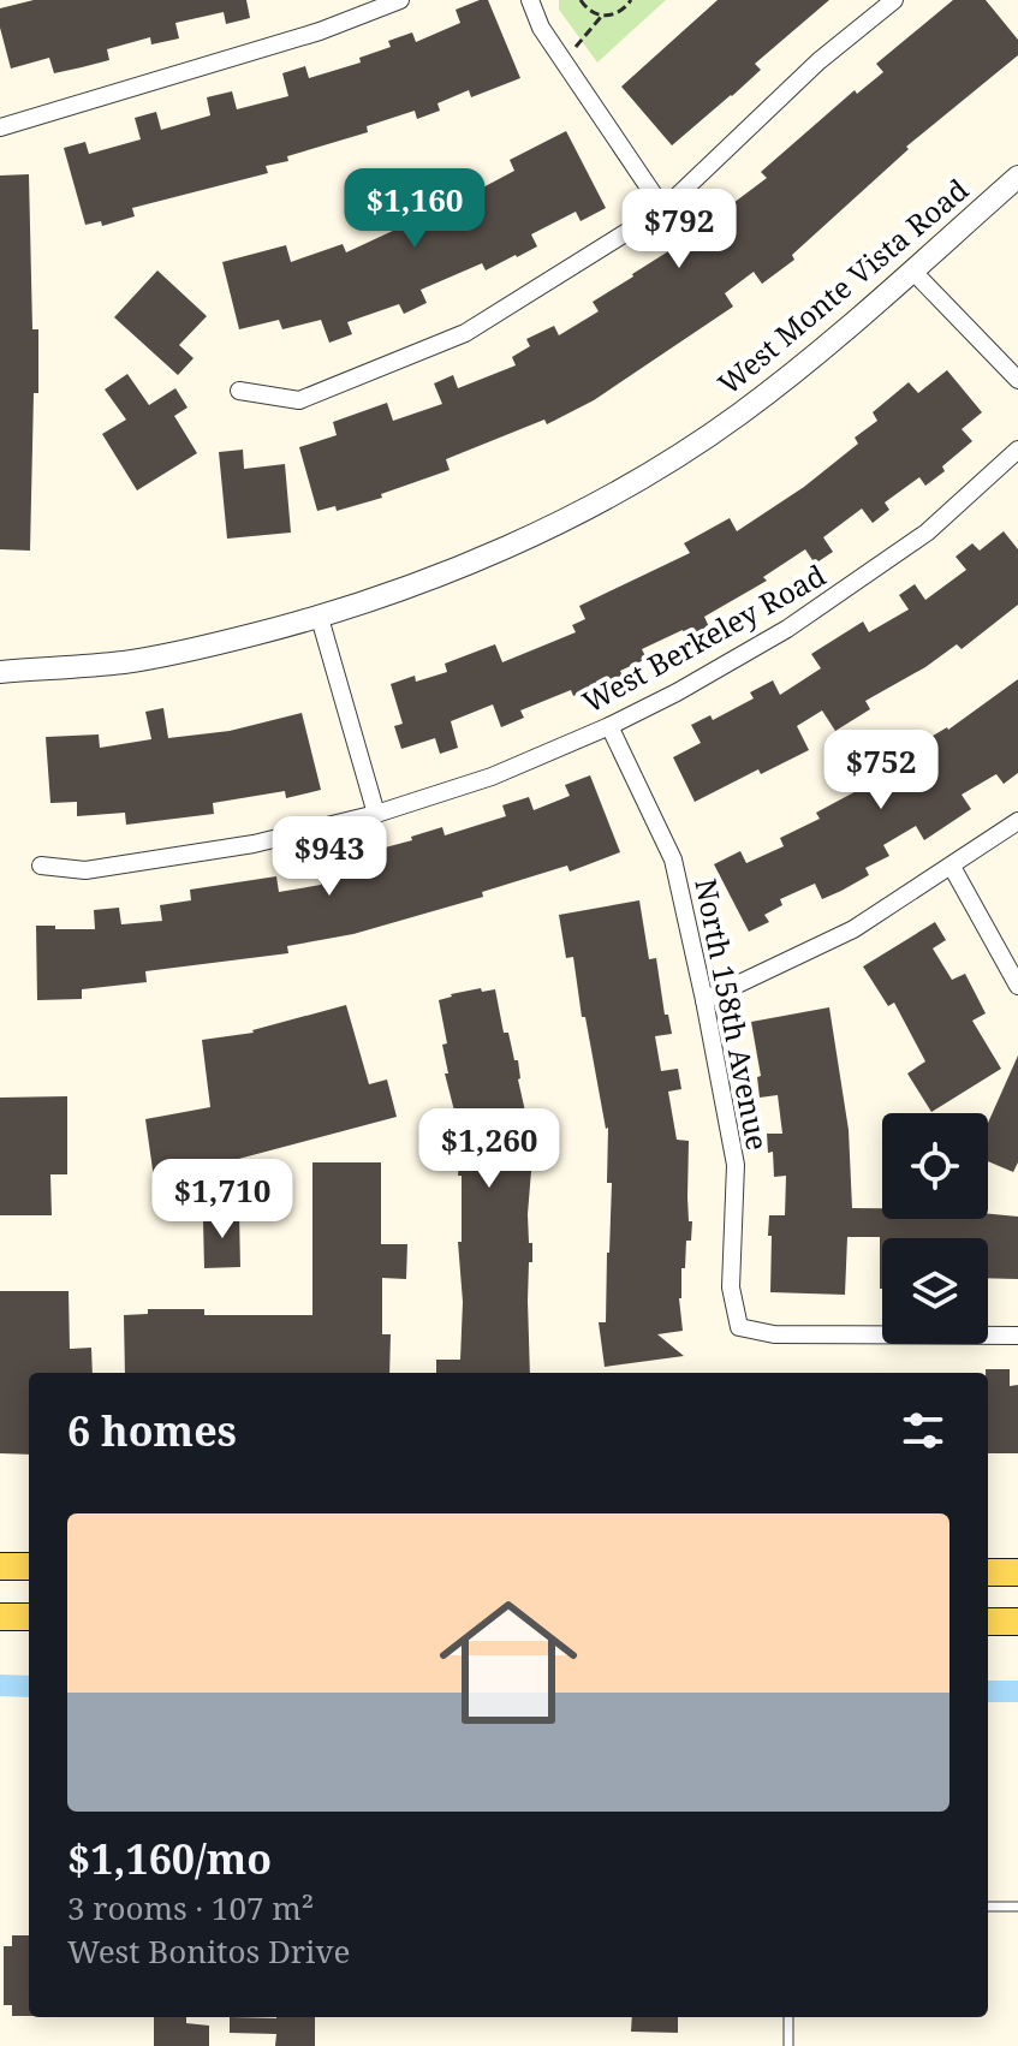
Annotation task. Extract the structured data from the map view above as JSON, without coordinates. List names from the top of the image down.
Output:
{
  "streets": {
    "street": ["West Monte Vista Road", "West Berkeley Road", "North 158th Avenue"]
  },
  "crossings": [
    ["West Berkeley Road", "North 158th Avenue"]
  ],
  "page": {
    "price": [
      "$1,160",
      "$792",
      "$752",
      "$943",
      "$1,260",
      "$1,710"
    ],
    "heading": "6 homes",
    "list": [
      {
        "name": "$1,160/mo",
        "note": "3 rooms · 107 m² · West Bonitos Drive"
      }
    ]
  }
}
